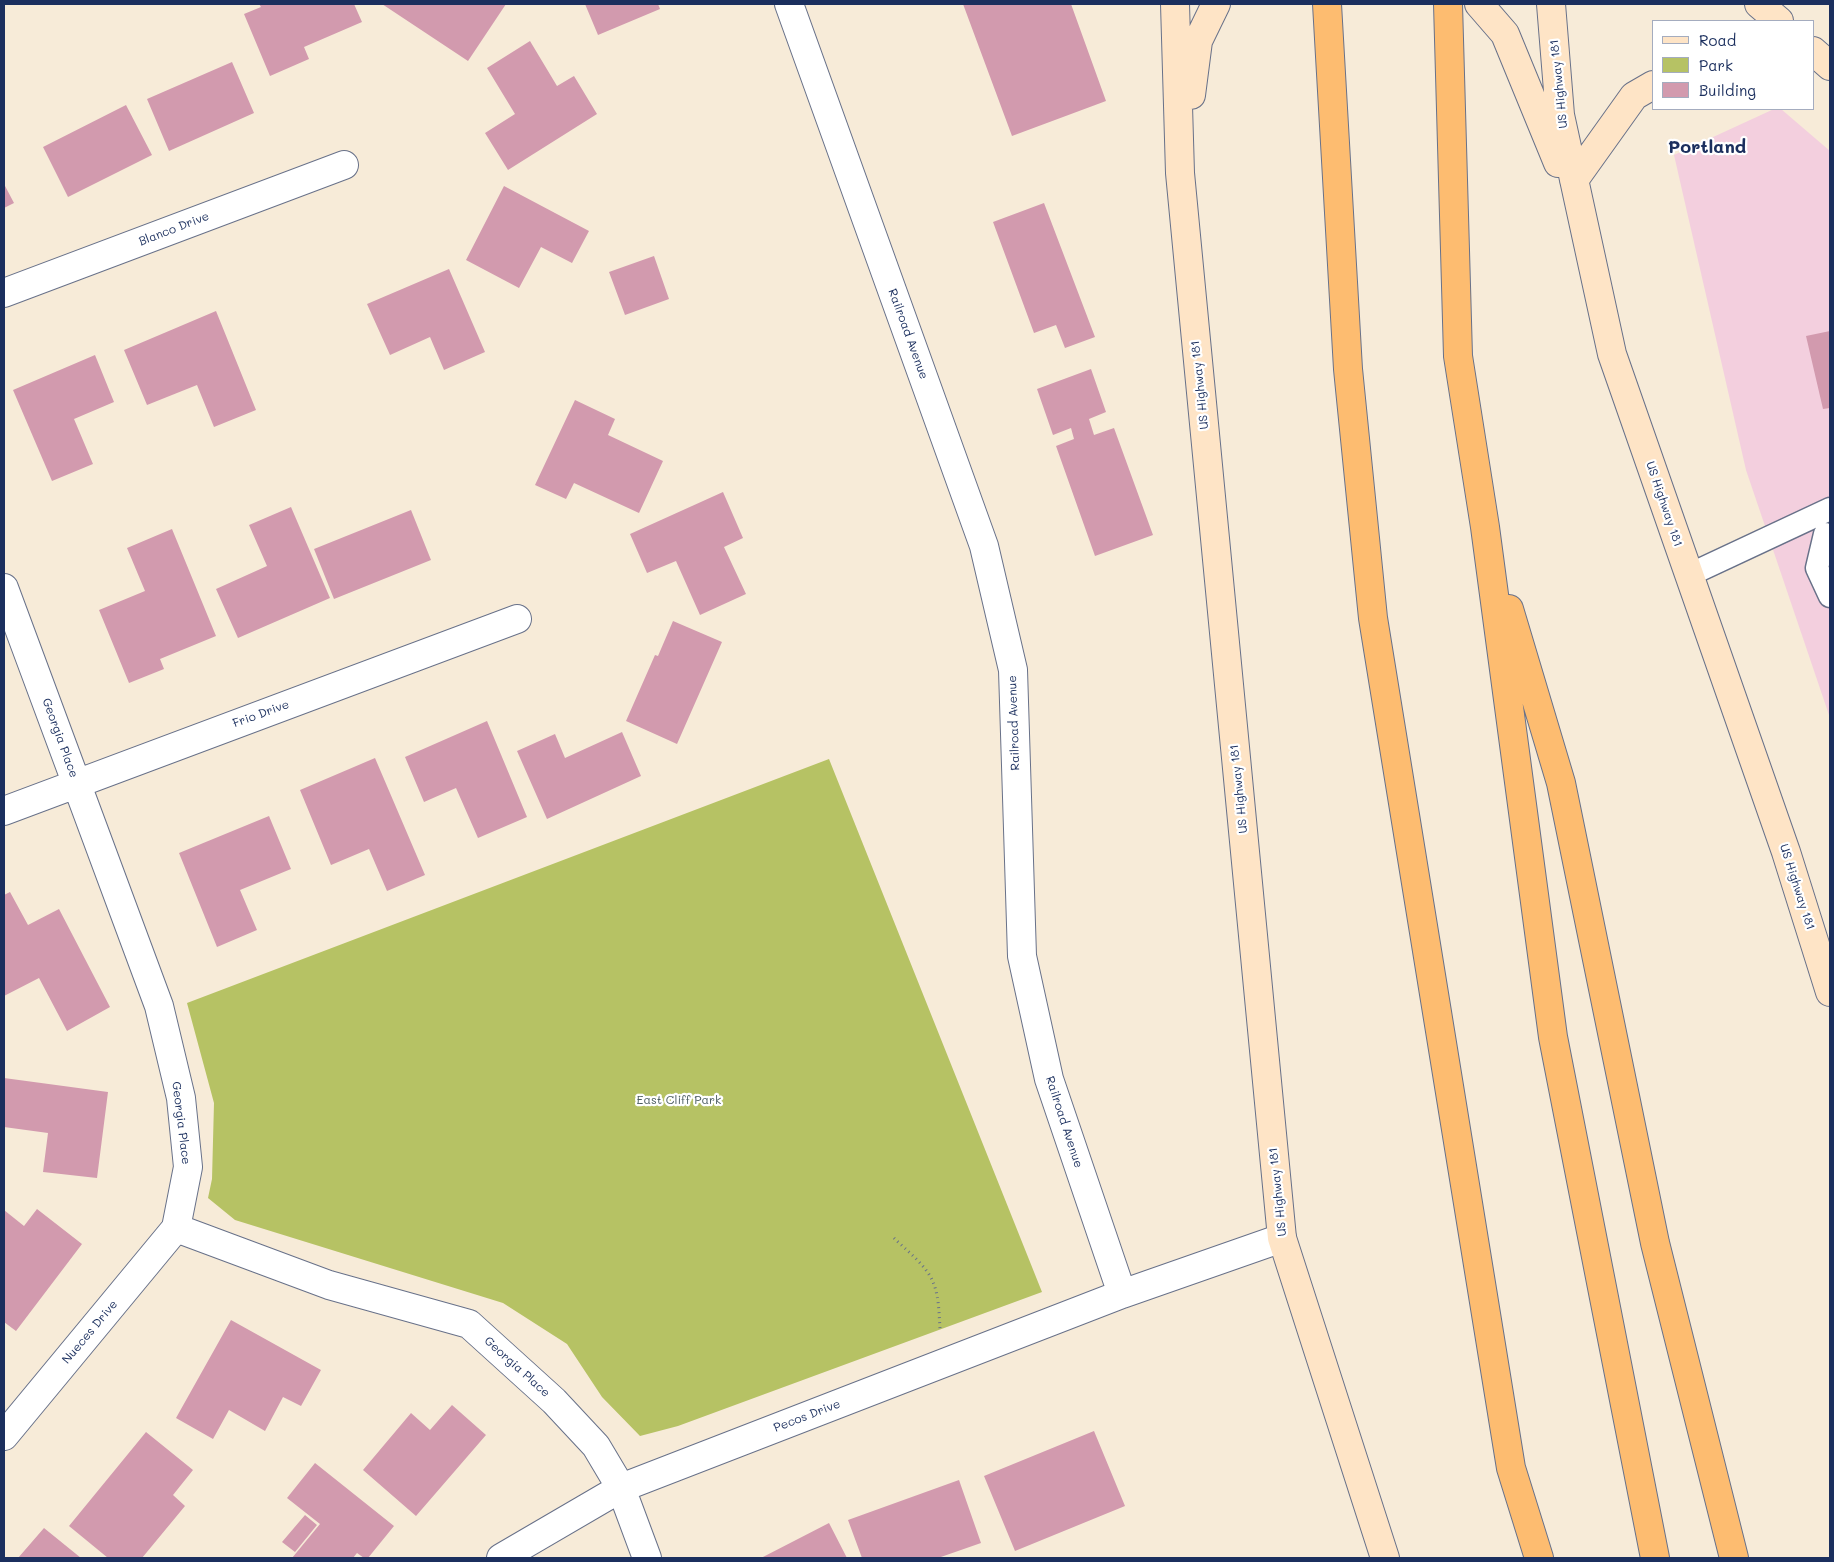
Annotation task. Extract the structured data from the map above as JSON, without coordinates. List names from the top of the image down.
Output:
{
  "streets": {
    "main road": ["US Highway 181"],
    "street": [
      "Blanco Drive",
      "Railroad Avenue",
      "Frio Drive",
      "Georgia Place",
      "Nueces Drive",
      "Pecos Drive"
    ]
  },
  "crossings": [
    ["Railroad Avenue", "Pecos Drive"],
    ["Frio Drive", "Georgia Place"],
    ["Georgia Place", "Nueces Drive"],
    ["Georgia Place", "Pecos Drive"]
  ],
  "districts": ["Portland"],
  "parks": ["East Cliff Park"],
  "legend": ["Road", "Park", "Building"]
}
